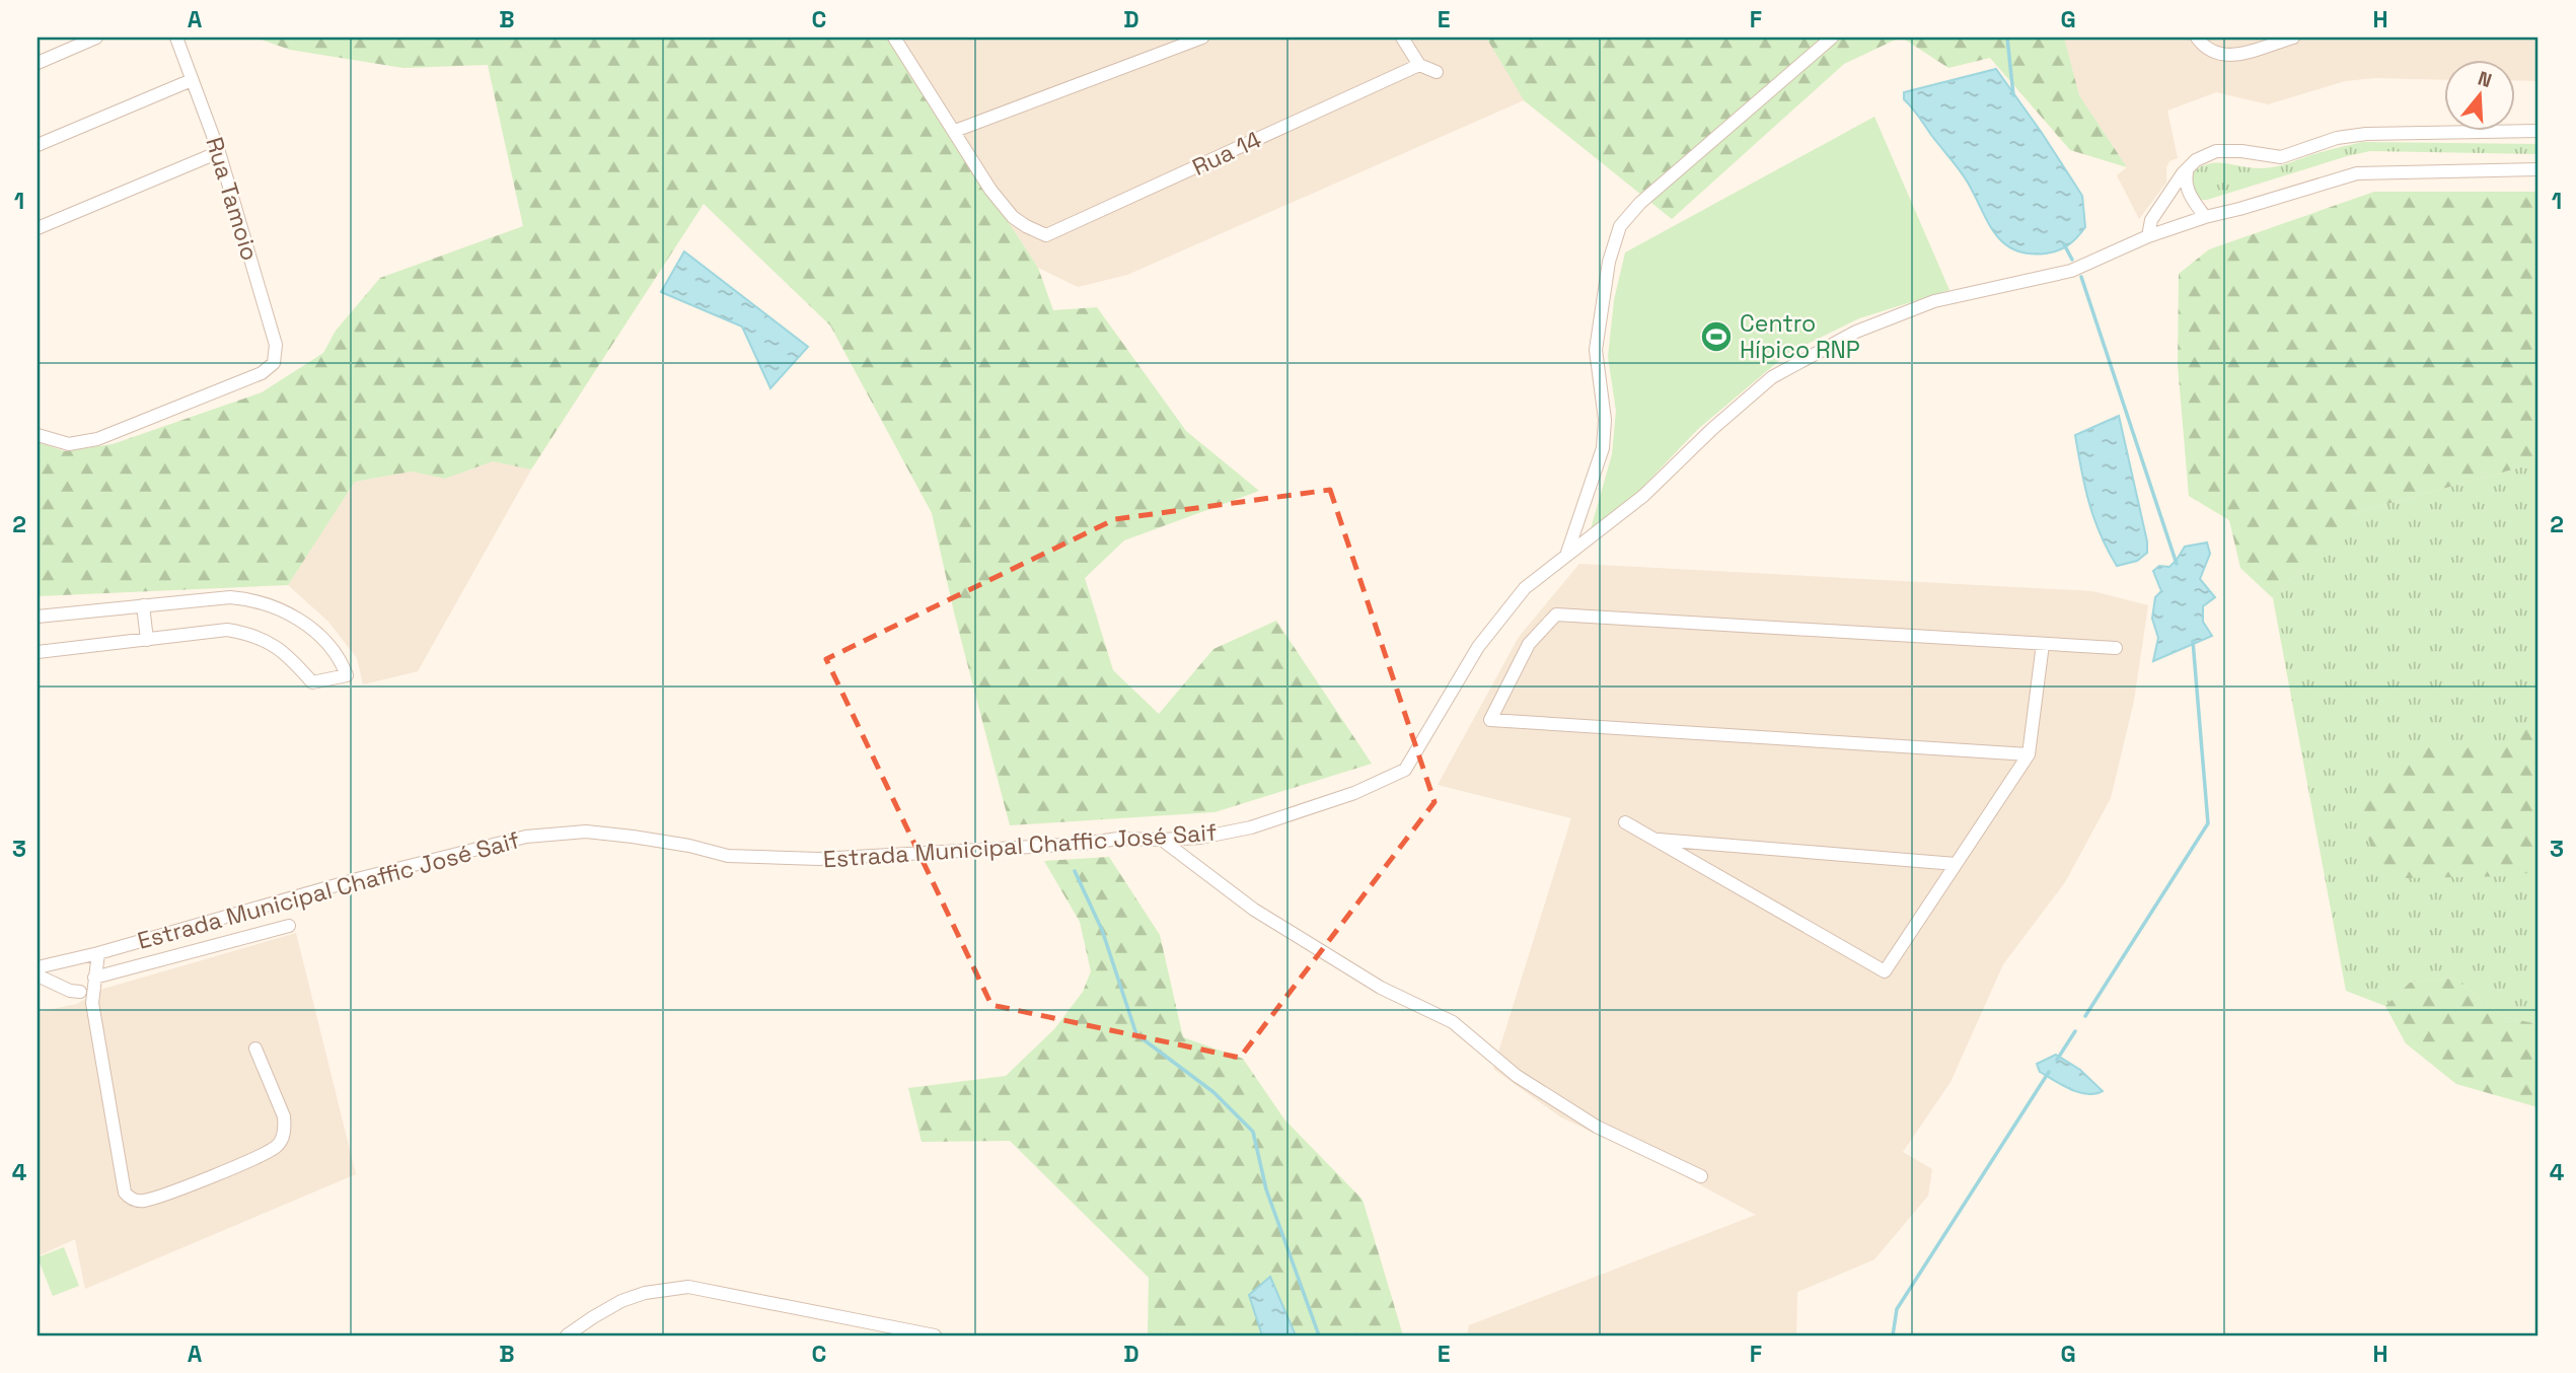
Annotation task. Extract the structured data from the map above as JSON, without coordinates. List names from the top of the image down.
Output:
{
  "streets": {
    "street": ["Rua 14", "Rua Tamoio", "Estrada Municipal Chaffic José Saif"]
  },
  "places": {
    "sports": ["Centro Hípico RNP"]
  },
  "north": "top",
  "grid": {
    "columns": [
      "A",
      "B",
      "C",
      "D",
      "E",
      "F",
      "G",
      "H"
    ],
    "rows": [
      "1",
      "2",
      "3",
      "4"
    ]
  }
}
